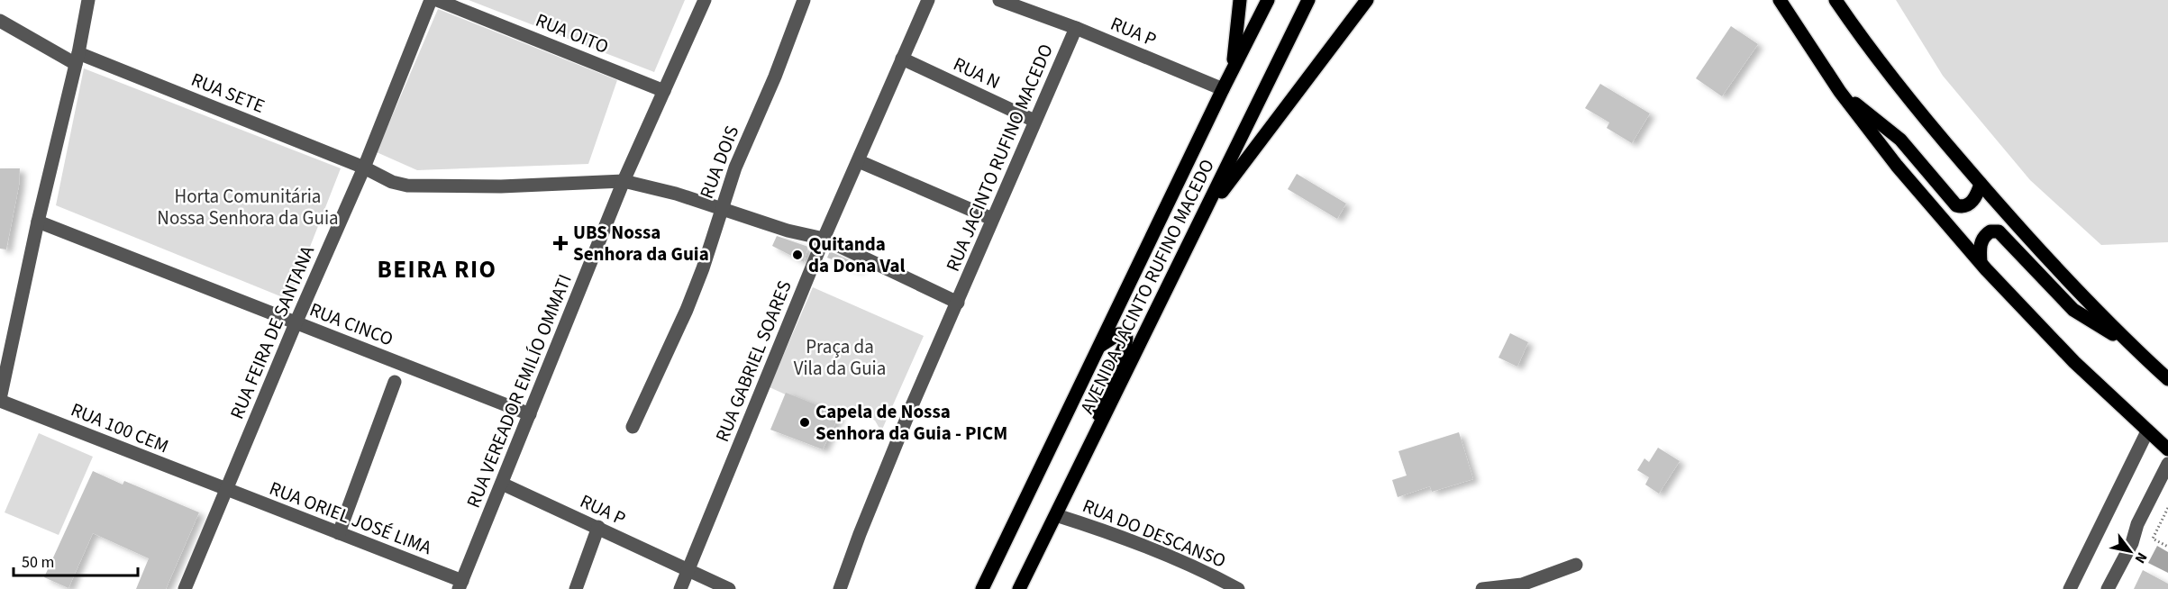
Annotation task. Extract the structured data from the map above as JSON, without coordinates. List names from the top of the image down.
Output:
{
  "streets": {
    "main road": ["AVENIDA JACINTO RUFINO MACEDO"],
    "street": [
      "RUA P",
      "RUA OITO",
      "RUA N",
      "RUA SETE",
      "RUA JACINTO RUFINO MACEDO",
      "RUA DOIS",
      "RUA CINCO",
      "RUA FEIRA DE SANTANA",
      "RUA GABRIEL SOARES",
      "RUA VEREADOR EMILÍO OMMATI",
      "RUA 100 CEM",
      "RUA ORIEL JOSÉ LIMA",
      "RUA DO DESCANSO"
    ]
  },
  "crossings": [
    ["RUA P", "RUA JACINTO RUFINO MACEDO"],
    ["RUA P", "AVENIDA JACINTO RUFINO MACEDO"],
    ["RUA P", "RUA GABRIEL SOARES"],
    ["RUA P", "RUA VEREADOR EMILÍO OMMATI"],
    ["RUA OITO", "RUA VEREADOR EMILÍO OMMATI"],
    ["RUA N", "RUA JACINTO RUFINO MACEDO"],
    ["RUA N", "RUA GABRIEL SOARES"],
    ["RUA SETE", "RUA JACINTO RUFINO MACEDO"],
    ["RUA SETE", "RUA FEIRA DE SANTANA"],
    ["RUA JACINTO RUFINO MACEDO", "RUA DOIS"],
    ["RUA JACINTO RUFINO MACEDO", "RUA FEIRA DE SANTANA"],
    ["RUA JACINTO RUFINO MACEDO", "RUA GABRIEL SOARES"],
    ["RUA JACINTO RUFINO MACEDO", "RUA VEREADOR EMILÍO OMMATI"],
    ["AVENIDA JACINTO RUFINO MACEDO", "RUA DO DESCANSO"],
    ["RUA CINCO", "RUA FEIRA DE SANTANA"],
    ["RUA CINCO", "RUA VEREADOR EMILÍO OMMATI"],
    ["RUA FEIRA DE SANTANA", "RUA 100 CEM"],
    ["RUA FEIRA DE SANTANA", "RUA ORIEL JOSÉ LIMA"],
    ["RUA VEREADOR EMILÍO OMMATI", "RUA ORIEL JOSÉ LIMA"],
    ["RUA 100 CEM", "RUA ORIEL JOSÉ LIMA"]
  ],
  "districts": ["BEIRA RIO"],
  "parks": ["Horta Comunitária Nossa Senhora da Guia", "Praça da Vila da Guia"],
  "places": {
    "health": ["UBS Nossa Senhora da Guia"],
    "other": ["Quitanda da Dona Val", "Capela de Nossa Senhora da Guia - PICM"]
  },
  "scale_bar": "50 m",
  "north": "bottom right"
}
